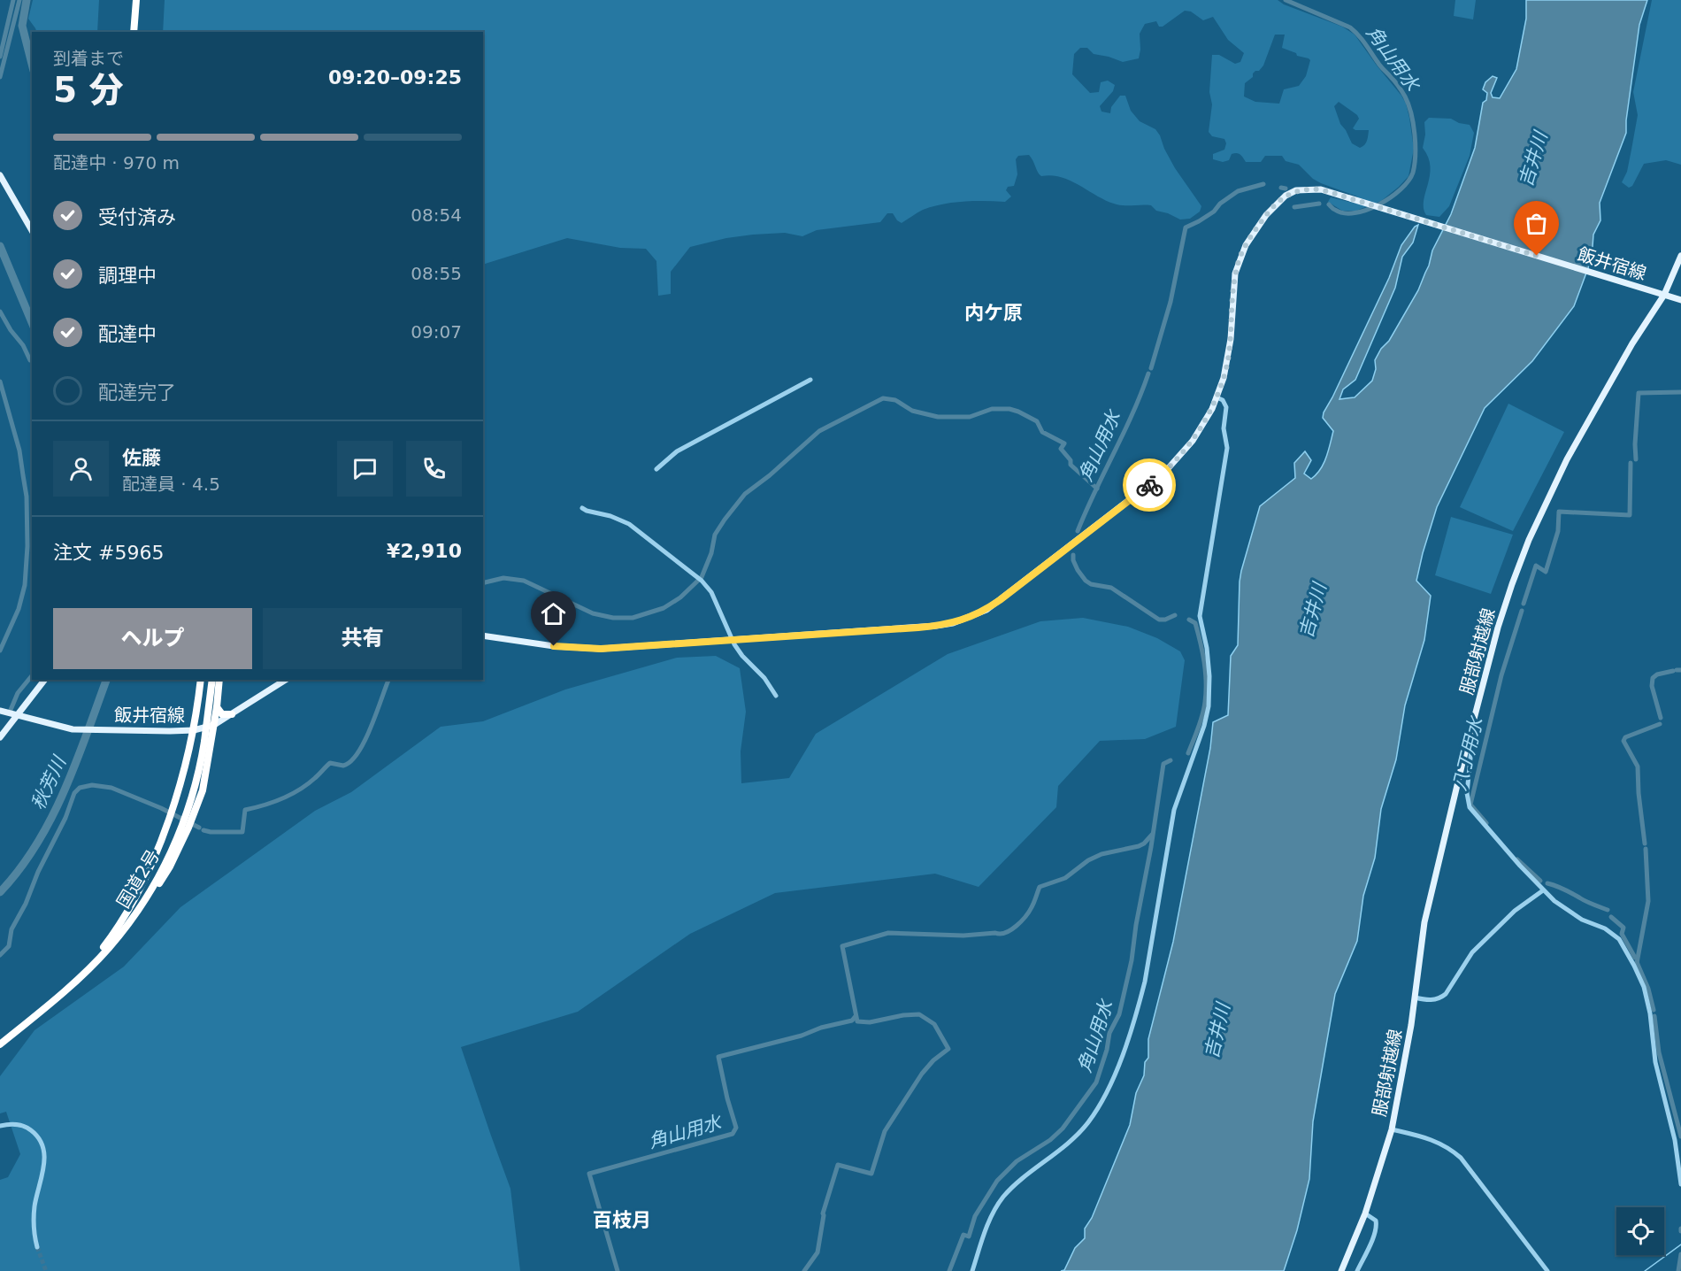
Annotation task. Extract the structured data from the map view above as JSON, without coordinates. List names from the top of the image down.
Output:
{
  "streets": {
    "highway": ["国道2号"],
    "main road": ["飯井宿線", "服部射越線"]
  },
  "crossings": [
    ["飯井宿線", "服部射越線"]
  ],
  "districts": ["内ケ原", "百枝月"],
  "water": [
    "角山用水",
    "吉井川",
    "八丁用水",
    "秋芳川"
  ],
  "page": {
    "heading": ["5 分", "到着まで", "09:20–09:25"],
    "panel": [
      "佐藤",
      "配達員 · 4.5",
      "注文 #5965",
      "¥2,910"
    ],
    "bar": "配達中 · 970 m",
    "list": [
      ["受付済み", "08:54"],
      ["調理中", "08:55"],
      ["配達中", "09:07"],
      "配達完了"
    ],
    "buttons": ["ヘルプ", "共有"]
  }
}
